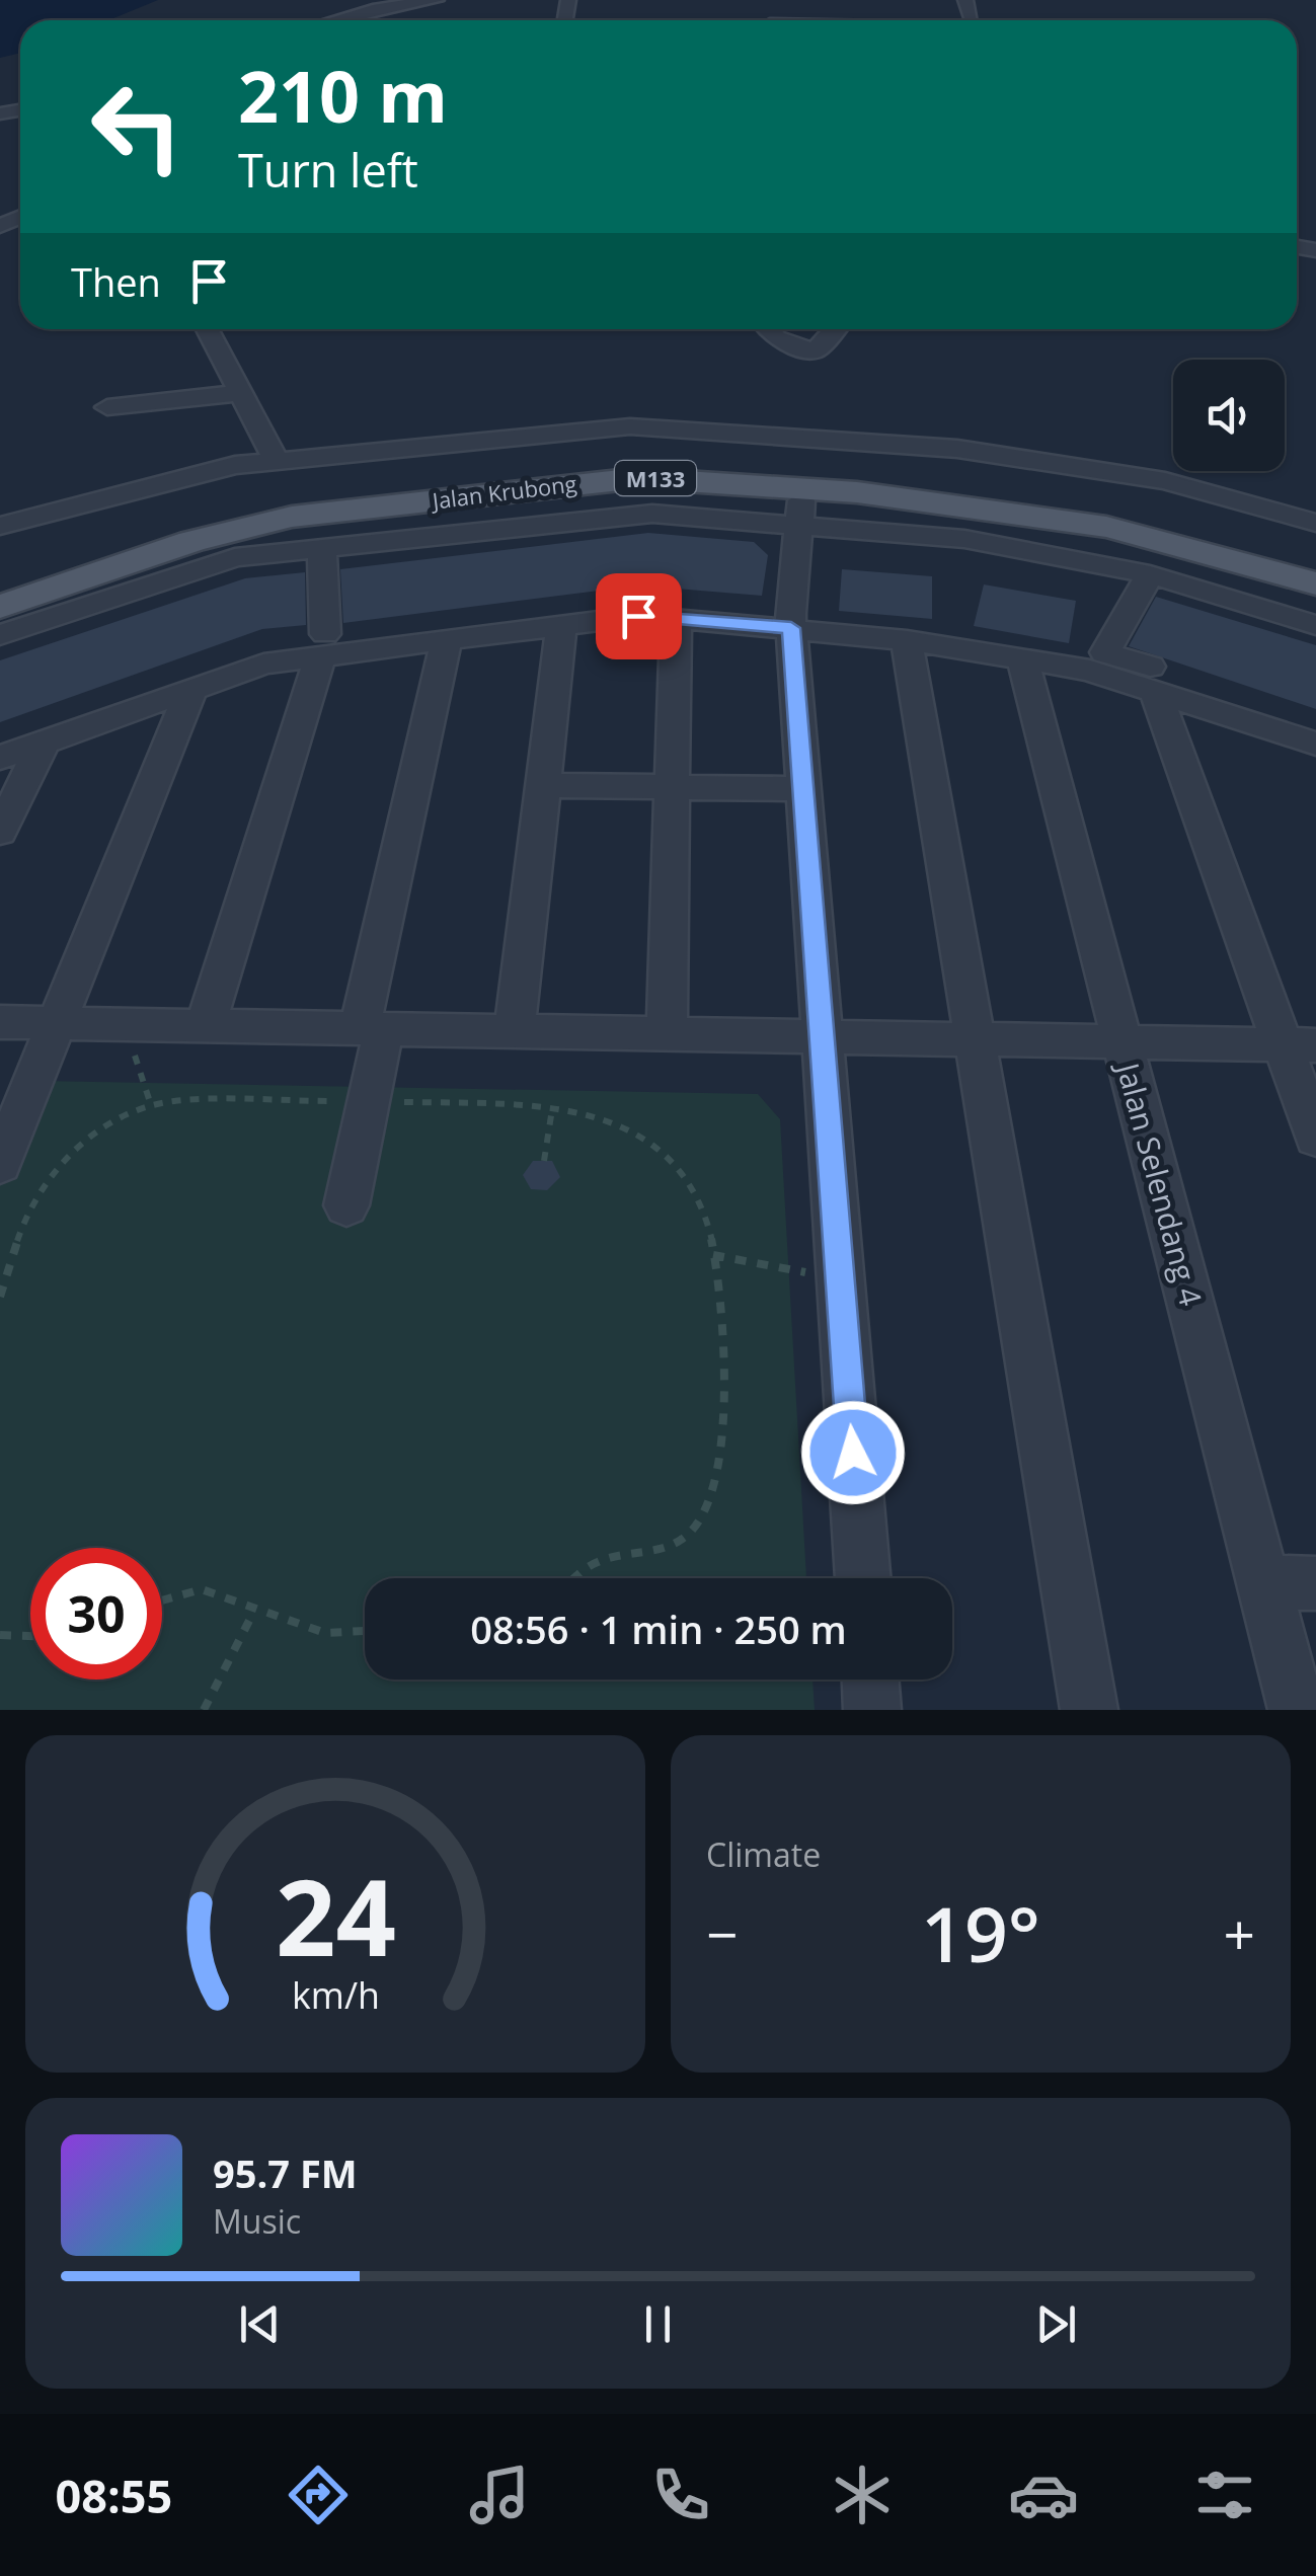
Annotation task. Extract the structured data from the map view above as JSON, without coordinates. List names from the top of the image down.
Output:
{
  "streets": {
    "main road": ["M133", "Jalan Krubong"],
    "street": ["Jalan Selendang 4"]
  },
  "page": {
    "turn": ["210 m", "Turn left"],
    "then": "Then",
    "limit": "30",
    "trip": "08:56 · 1 min · 250 m",
    "tile": "Climate",
    "heat": ["−", "19°", "+"],
    "song": ["95.7 FM", "Music"],
    "tabs": "08:55",
    "gauge": ["24", "km/h"]
  }
}
